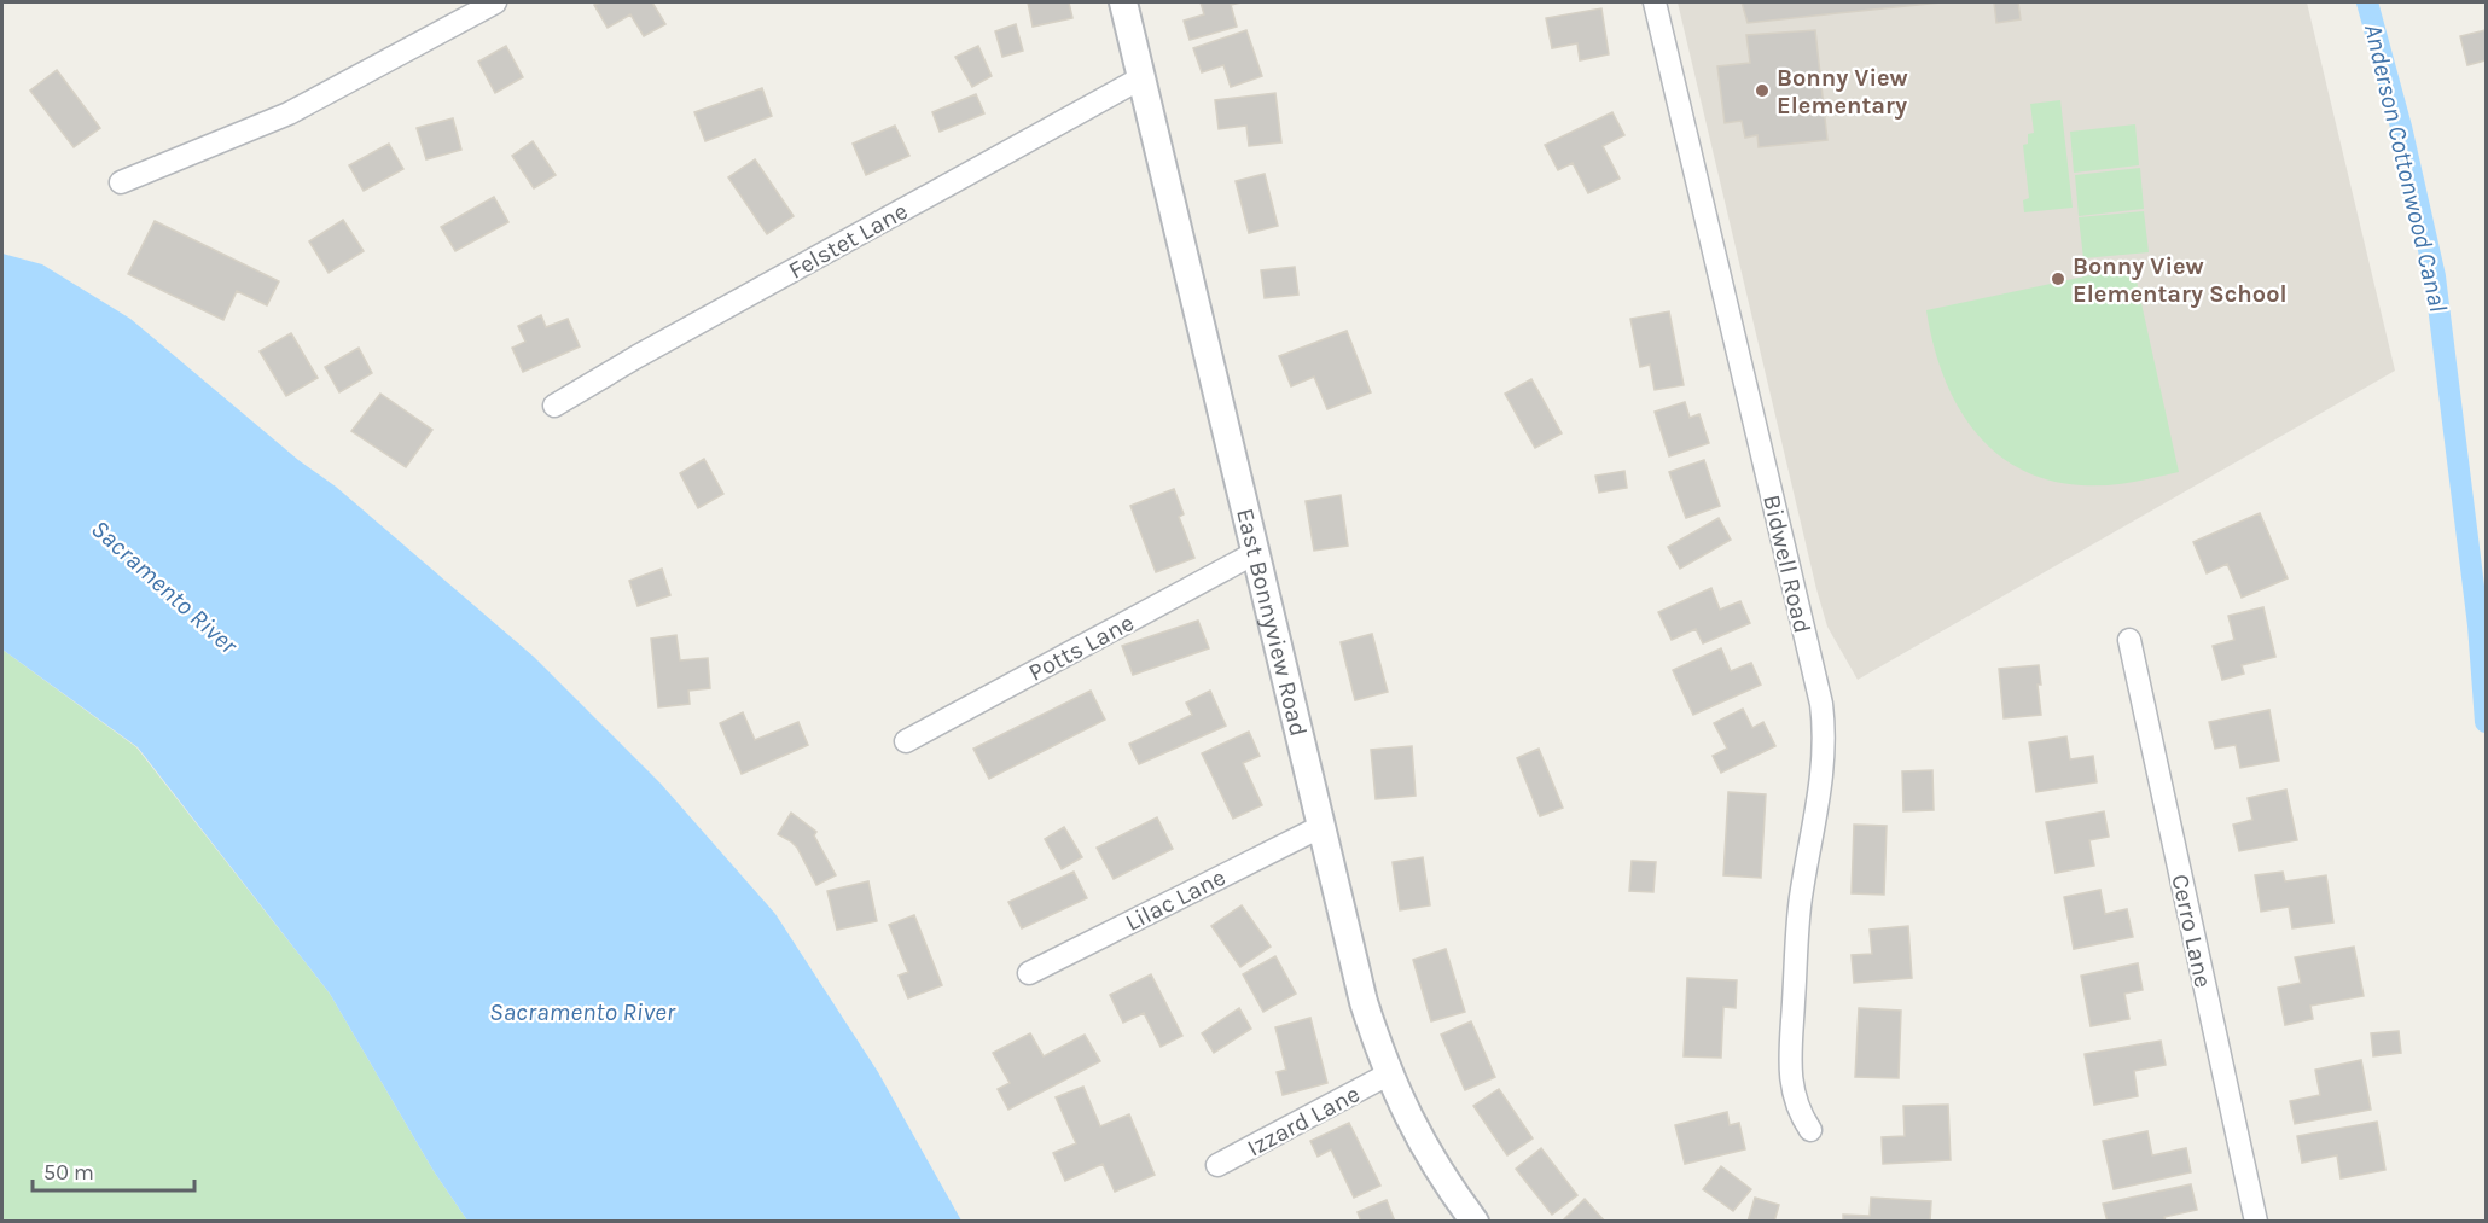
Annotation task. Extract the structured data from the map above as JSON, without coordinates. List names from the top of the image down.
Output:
{
  "streets": {
    "street": [
      "Felstet Lane",
      "Bidwell Road",
      "East Bonnyview Road",
      "Potts Lane",
      "Lilac Lane",
      "Cerro Lane",
      "Izzard Lane"
    ]
  },
  "crossings": [
    ["Felstet Lane", "East Bonnyview Road"],
    ["East Bonnyview Road", "Potts Lane"],
    ["East Bonnyview Road", "Lilac Lane"],
    ["East Bonnyview Road", "Izzard Lane"]
  ],
  "water": ["Anderson Cottonwood Canal", "Sacramento River"],
  "places": ["Bonny View Elementary", "Bonny View Elementary School"],
  "scale_bar": "50 m"
}
